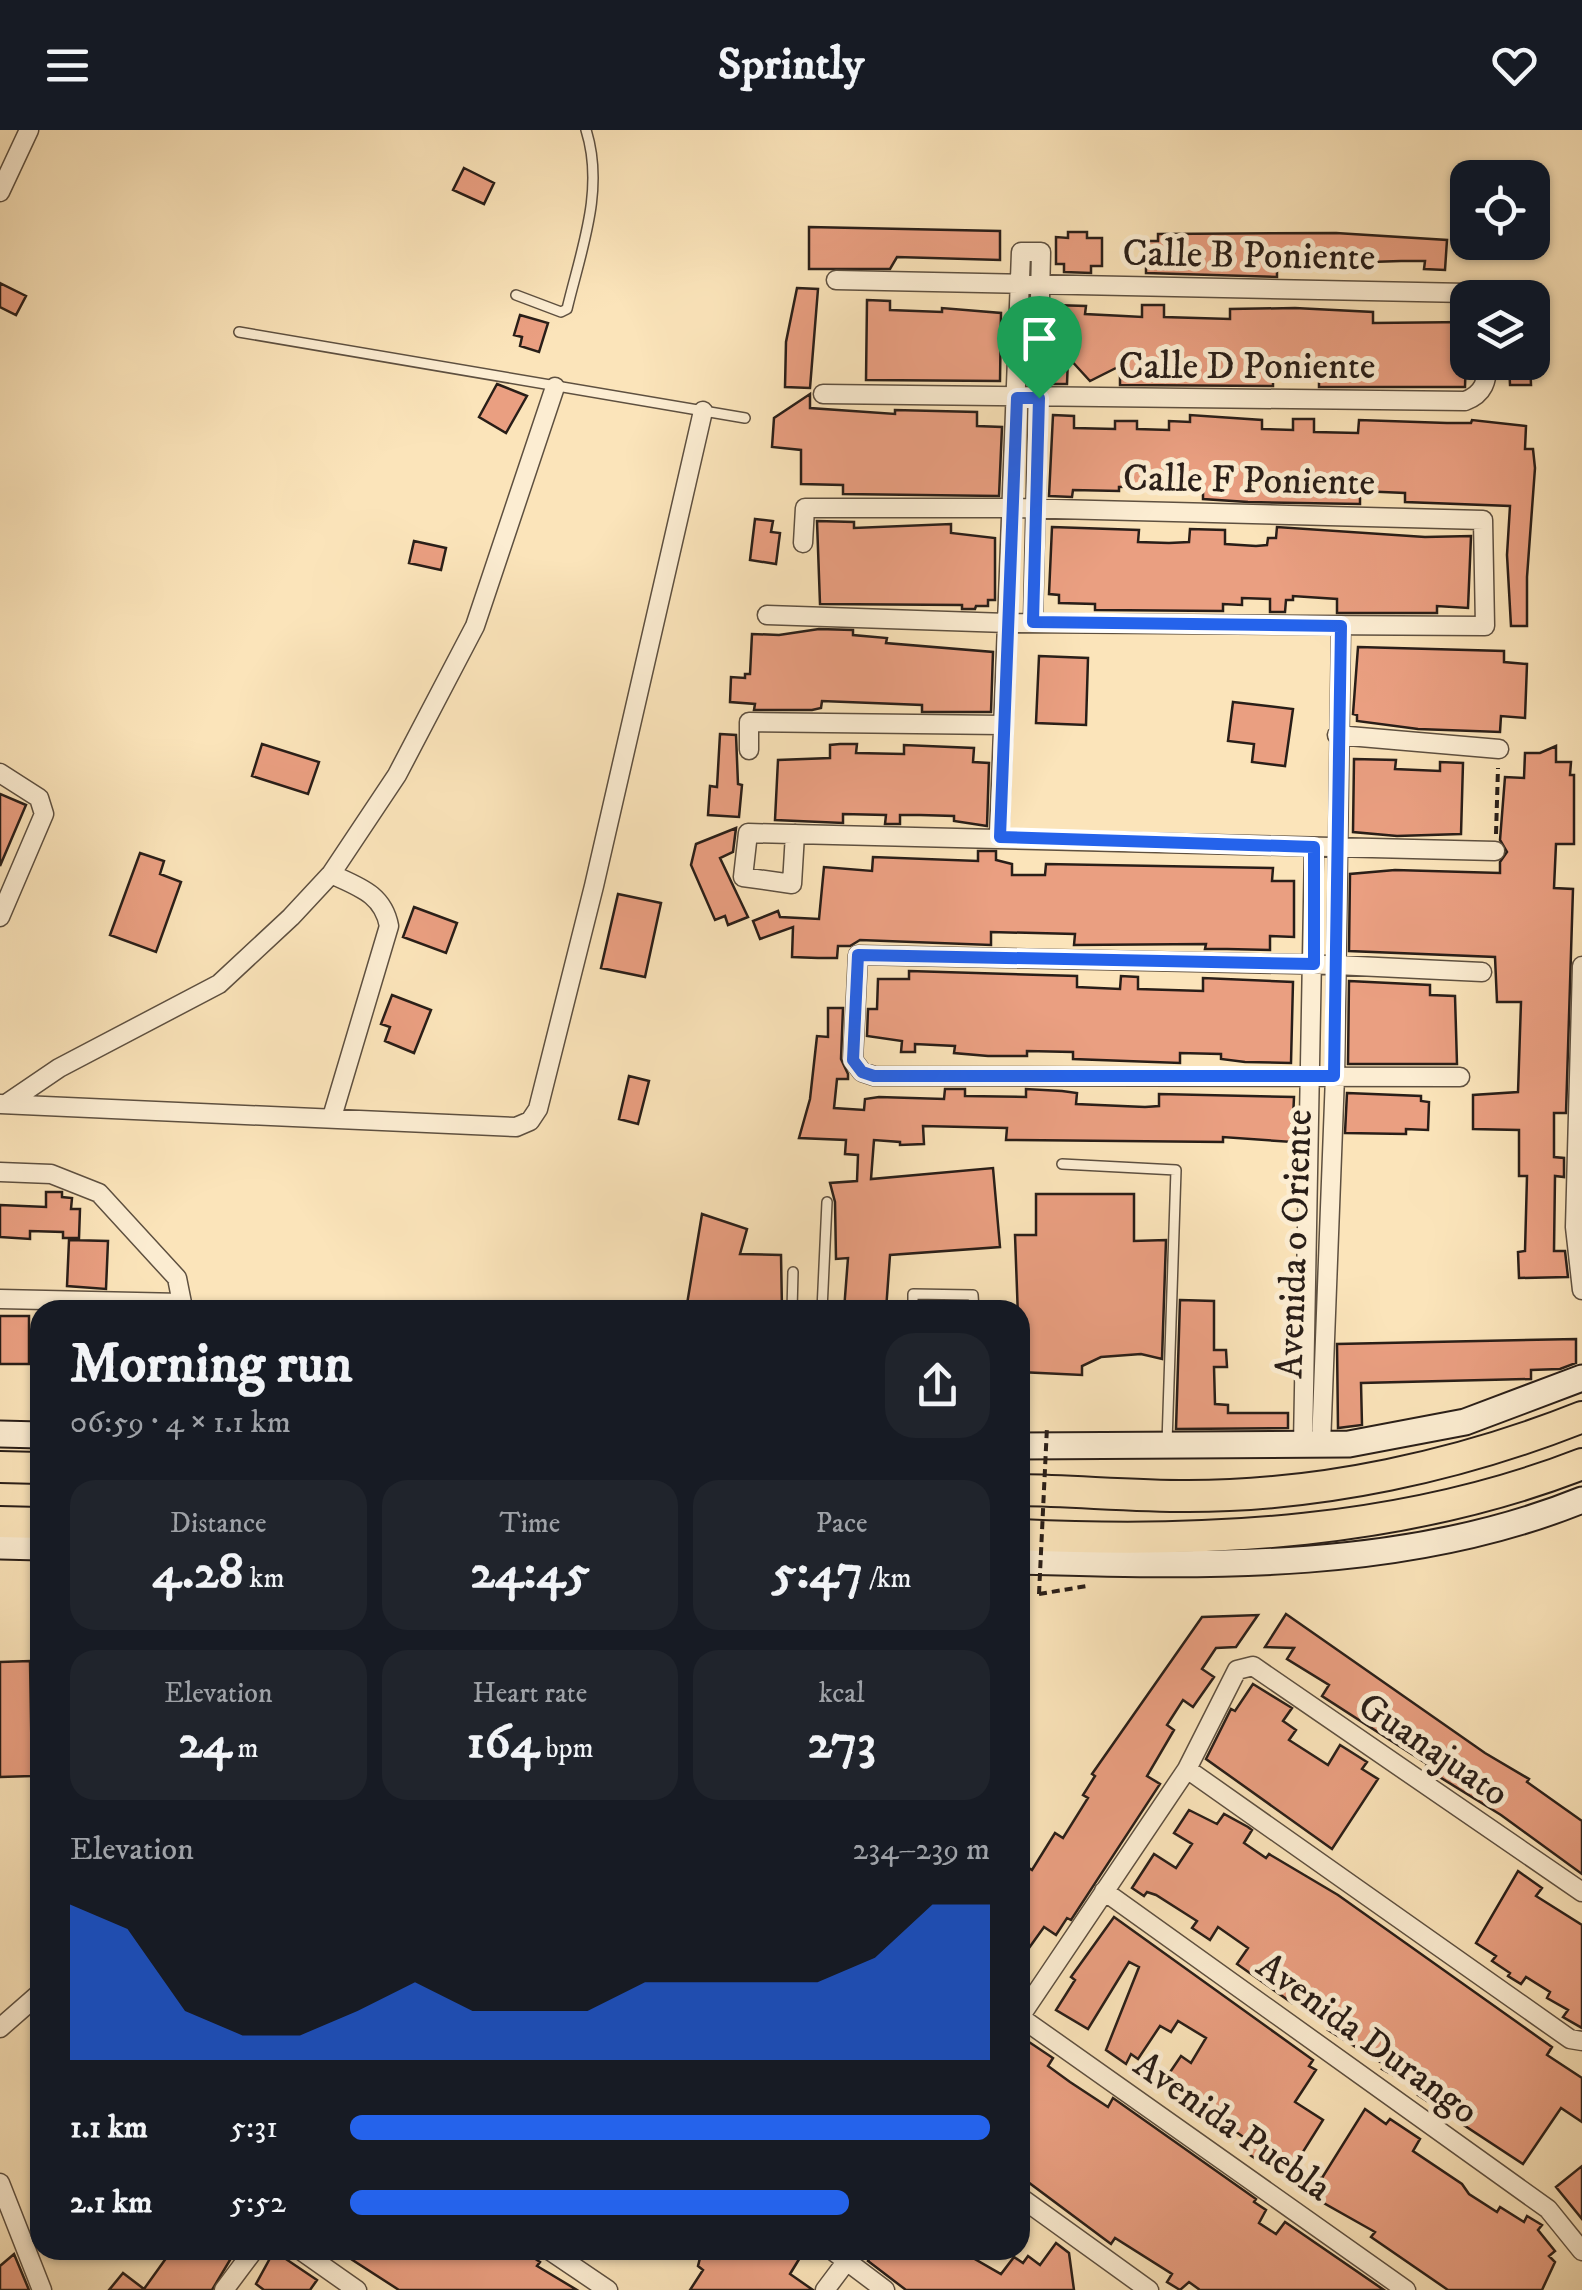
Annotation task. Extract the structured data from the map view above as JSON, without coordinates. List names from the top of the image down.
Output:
{
  "streets": {
    "street": [
      "Calle B Poniente",
      "Calle D Poniente",
      "Calle F Poniente",
      "Avenida o Oriente",
      "Guanajuato",
      "Avenida Durango",
      "Avenida Puebla"
    ]
  },
  "crossings": [
    ["Calle F Poniente", "Avenida o Oriente"]
  ],
  "page": {
    "header": "Sprintly",
    "heading": ["Morning run", "06:59 · 4 × 1.1 km"],
    "stats": [
      ["Distance", "4.28 km"],
      ["Time", "24:45"],
      ["Pace", "5:47 /km"],
      ["Elevation", "24 m"],
      ["Heart rate", "164 bpm"],
      ["kcal", "273"]
    ],
    "chart": ["Elevation", "234–239 m"],
    "list": [
      {
        "name": "1.1 km",
        "note": "5:31"
      },
      {
        "name": "2.1 km",
        "note": "5:52"
      }
    ]
  }
}
